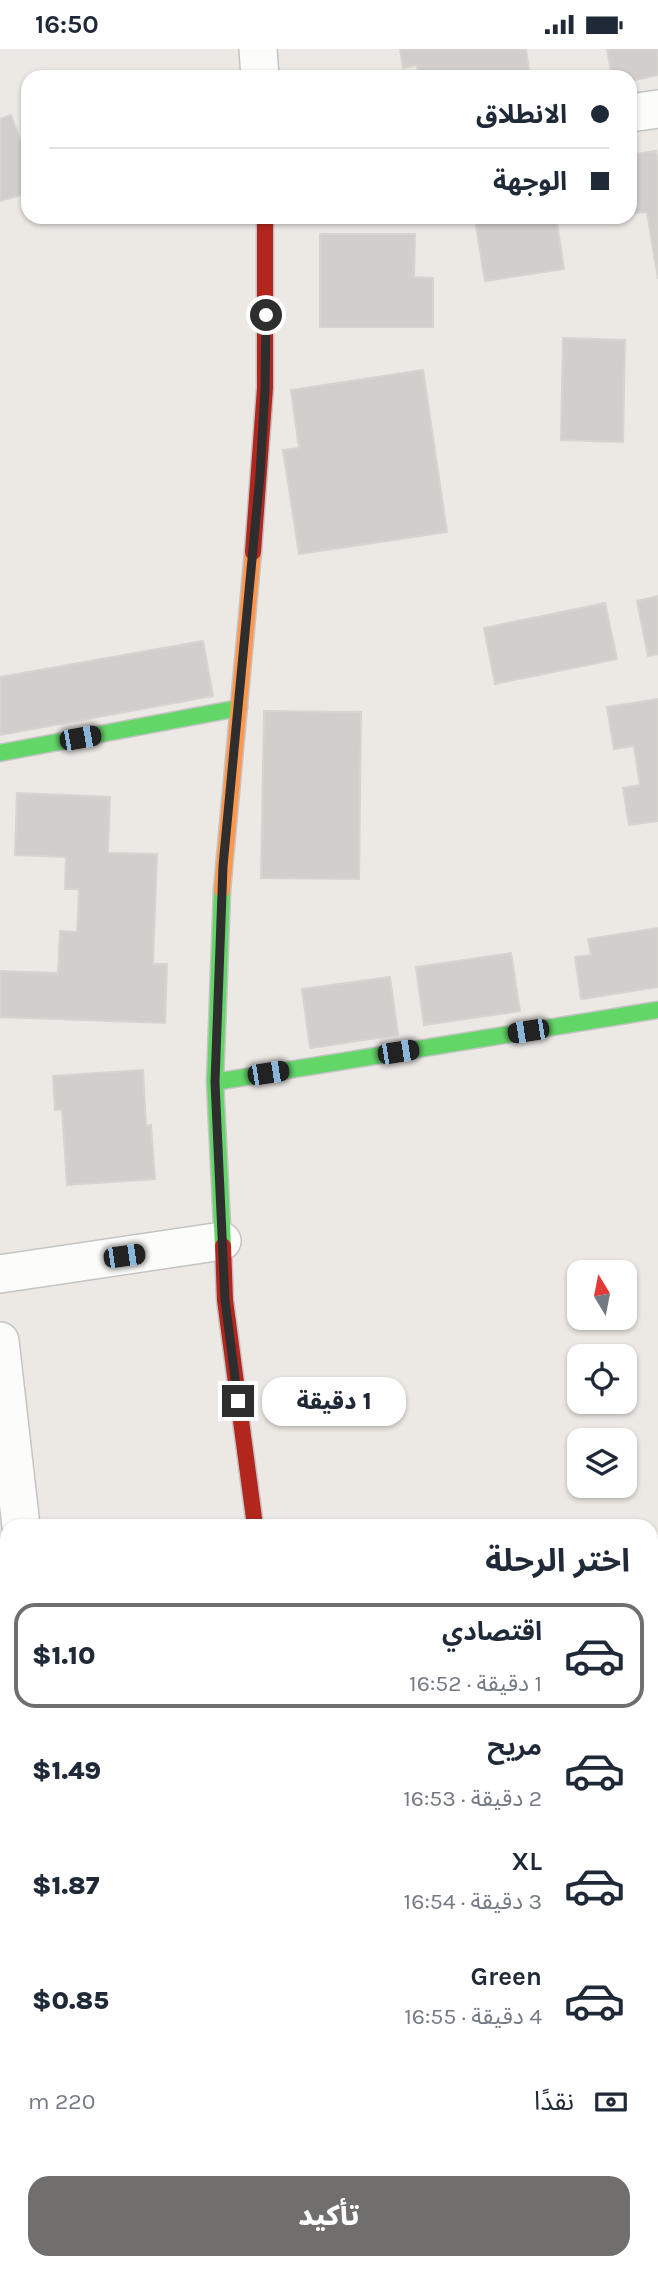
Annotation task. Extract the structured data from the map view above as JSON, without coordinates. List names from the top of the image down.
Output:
{
  "north": "top",
  "page": {
    "status": "16:50",
    "banner": ["الانطلاق", "الوجهة"],
    "bubble": "1 دقيقة",
    "heading": "اختر الرحلة",
    "list": [
      {
        "name": "اقتصادي",
        "note": "1 دقيقة · 16:52",
        "value": "$1.10"
      },
      {
        "name": "مريح",
        "note": "2 دقيقة · 16:53",
        "value": "$1.49"
      },
      {
        "name": "XL",
        "note": "3 دقيقة · 16:54",
        "value": "$1.87"
      },
      {
        "name": "Green",
        "note": "4 دقيقة · 16:55",
        "value": "$0.85"
      }
    ],
    "pay": ["نقدًا", "220 m"],
    "buttons": "تأكيد"
  }
}
